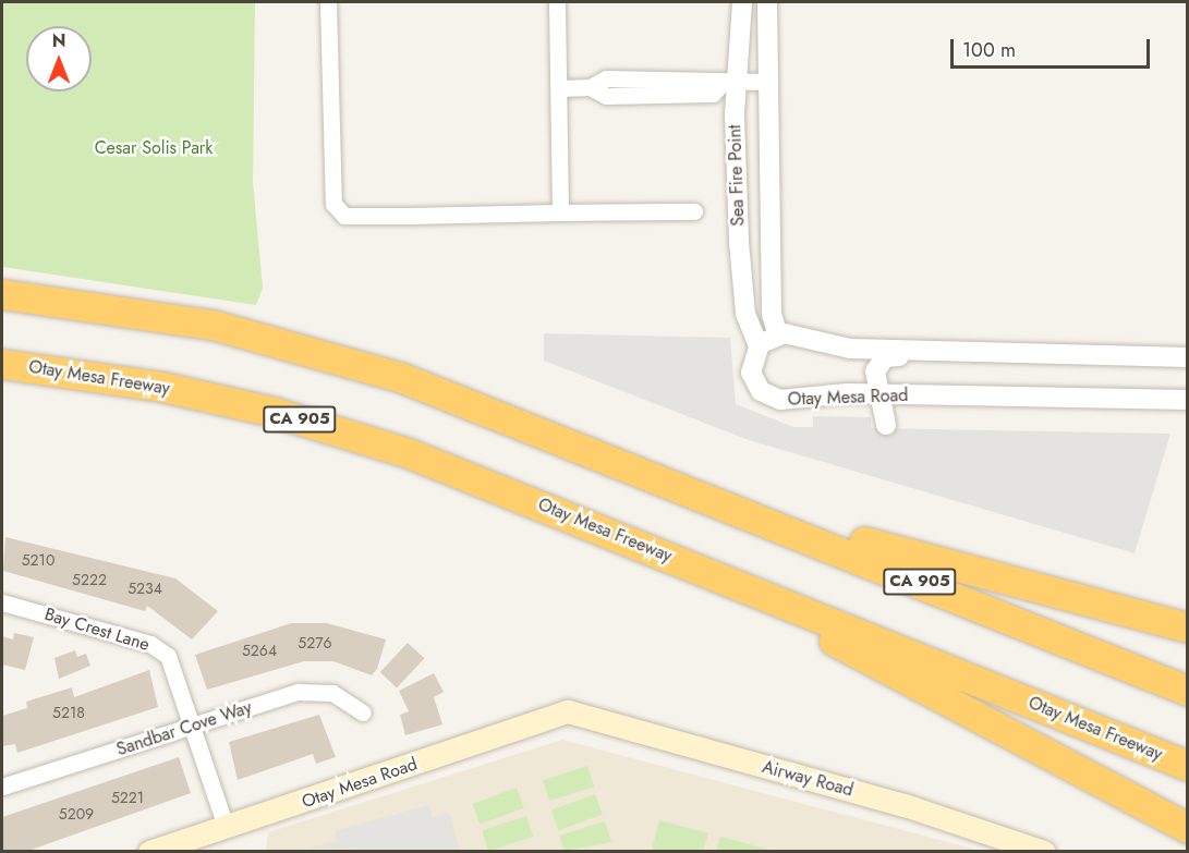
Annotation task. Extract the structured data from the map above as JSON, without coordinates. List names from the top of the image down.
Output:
{
  "streets": {
    "highway": ["Otay Mesa Freeway", "CA 905"],
    "main road": ["Otay Mesa Road", "Airway Road"],
    "street": ["Sea Fire Point", "Bay Crest Lane", "Sandbar Cove Way"]
  },
  "crossings": [
    ["Sea Fire Point", "Otay Mesa Road"],
    ["Otay Mesa Road", "Bay Crest Lane"],
    ["Otay Mesa Road", "Airway Road"],
    ["Bay Crest Lane", "Sandbar Cove Way"]
  ],
  "parks": ["Cesar Solis Park"],
  "house_numbers": [
    "5210",
    "5222",
    "5234",
    "5276",
    "5264",
    "5218",
    "5221",
    "5209"
  ],
  "scale_bar": "100 m",
  "north": "top"
}
